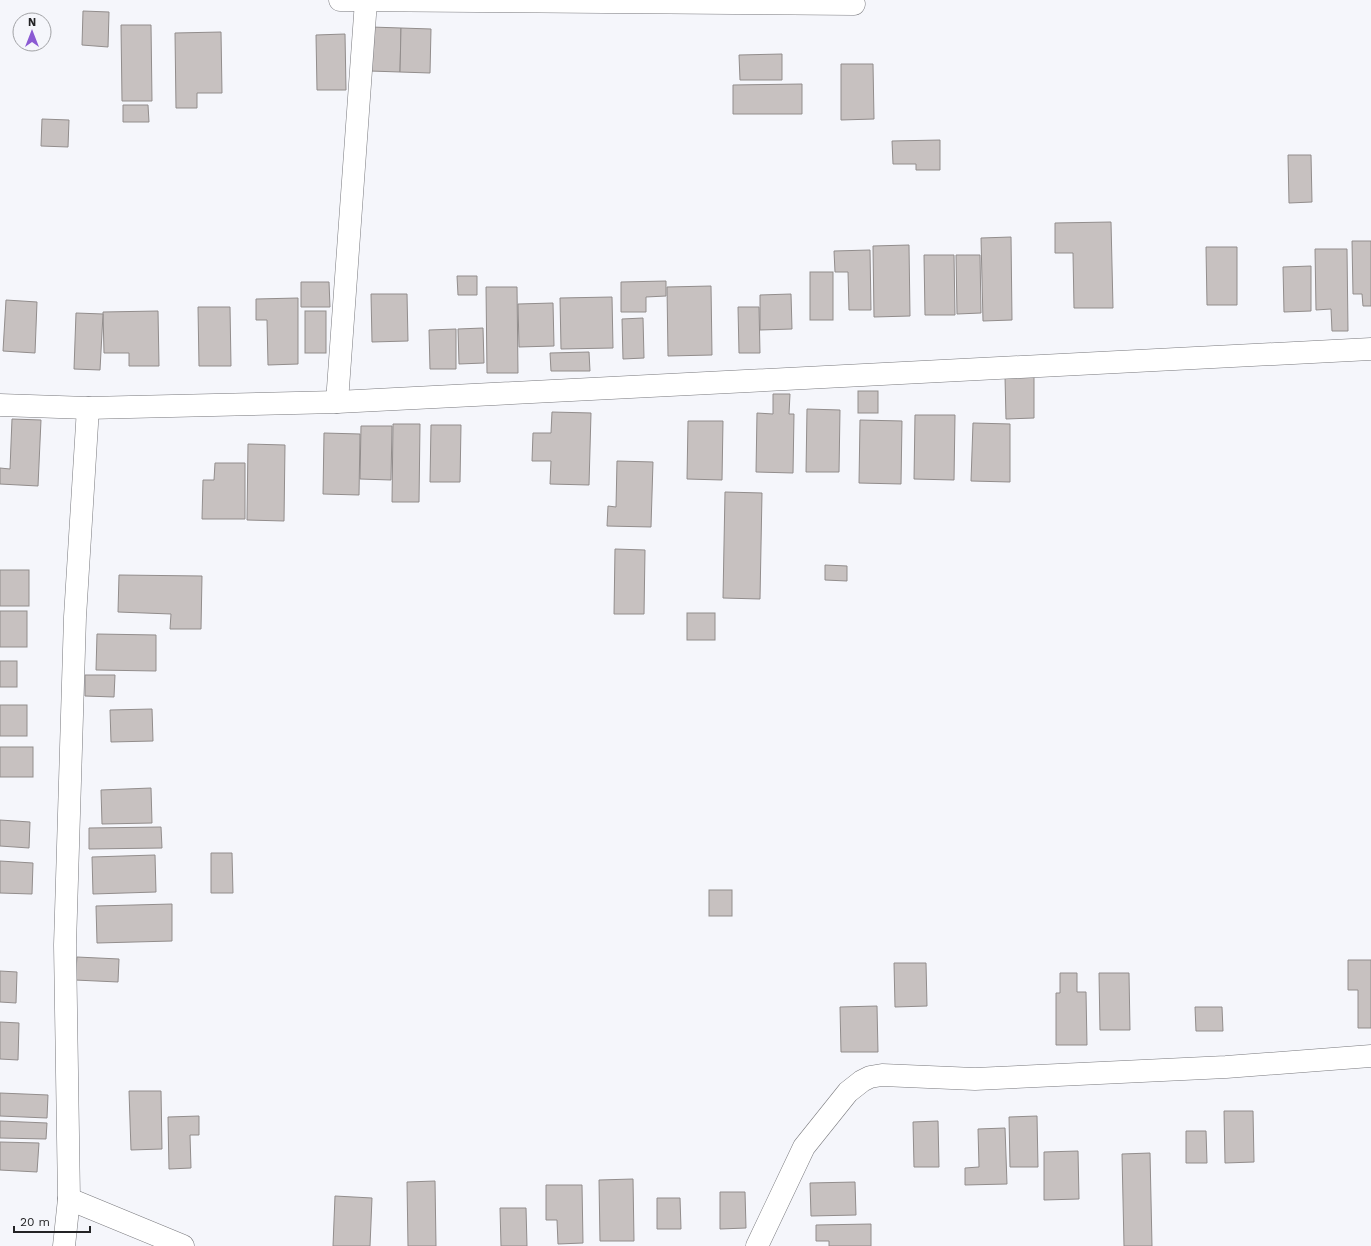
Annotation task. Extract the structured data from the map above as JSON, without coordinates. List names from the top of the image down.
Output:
{
  "scale_bar": "20 m",
  "north": "top"
}
